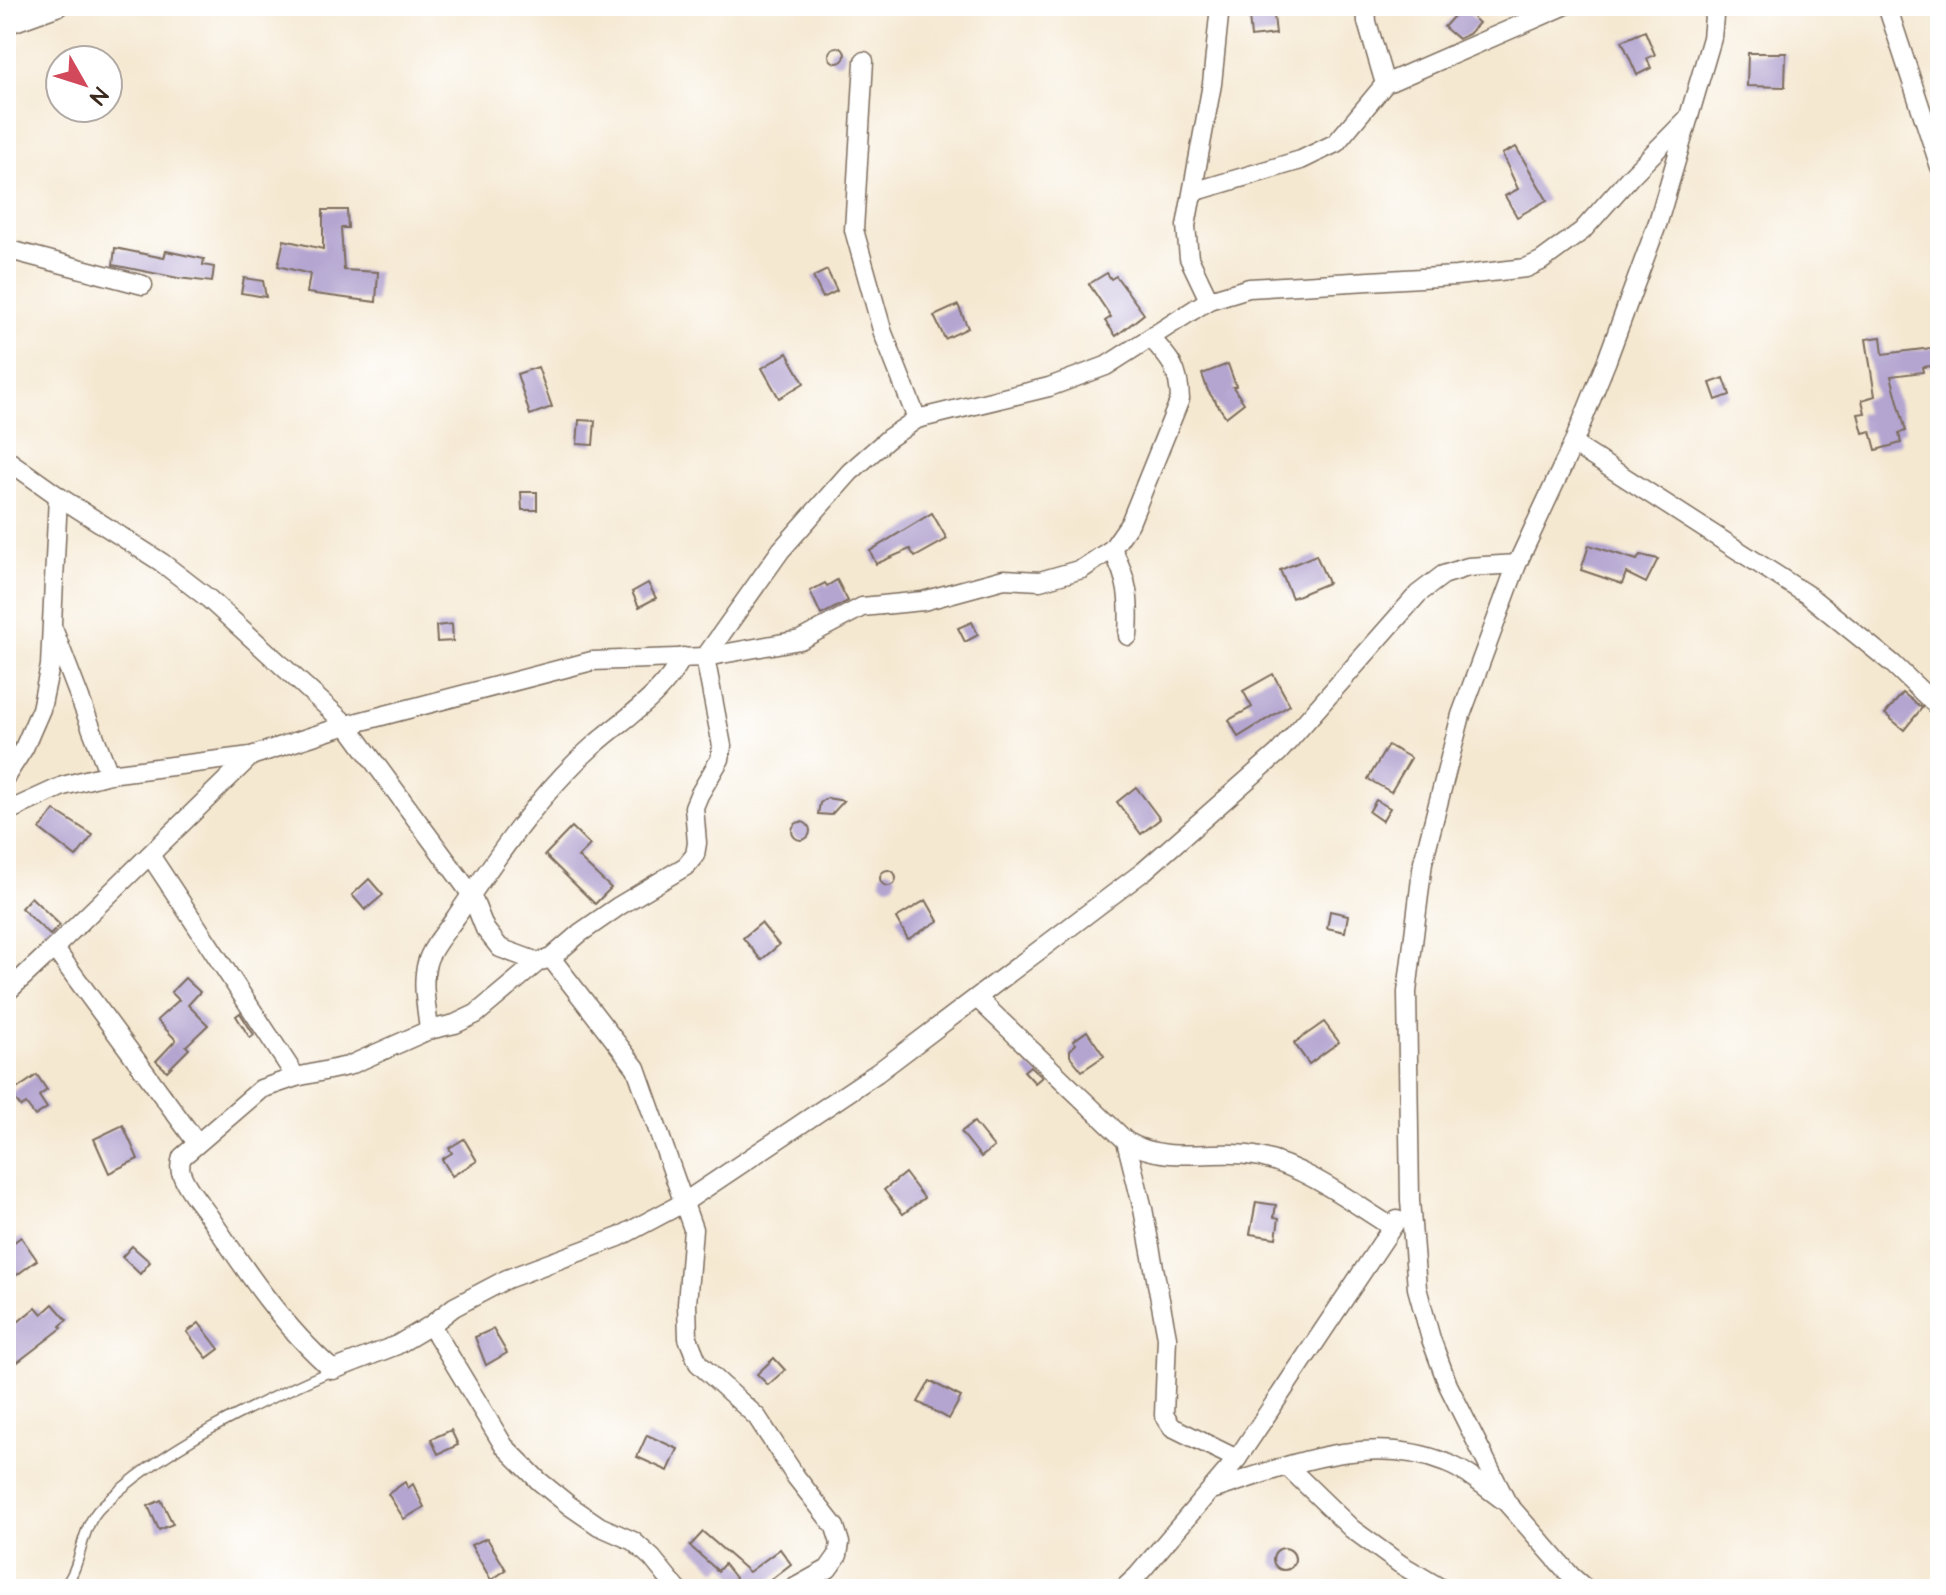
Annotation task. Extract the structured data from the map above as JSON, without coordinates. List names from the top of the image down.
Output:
{
  "north": "bottom right"
}
